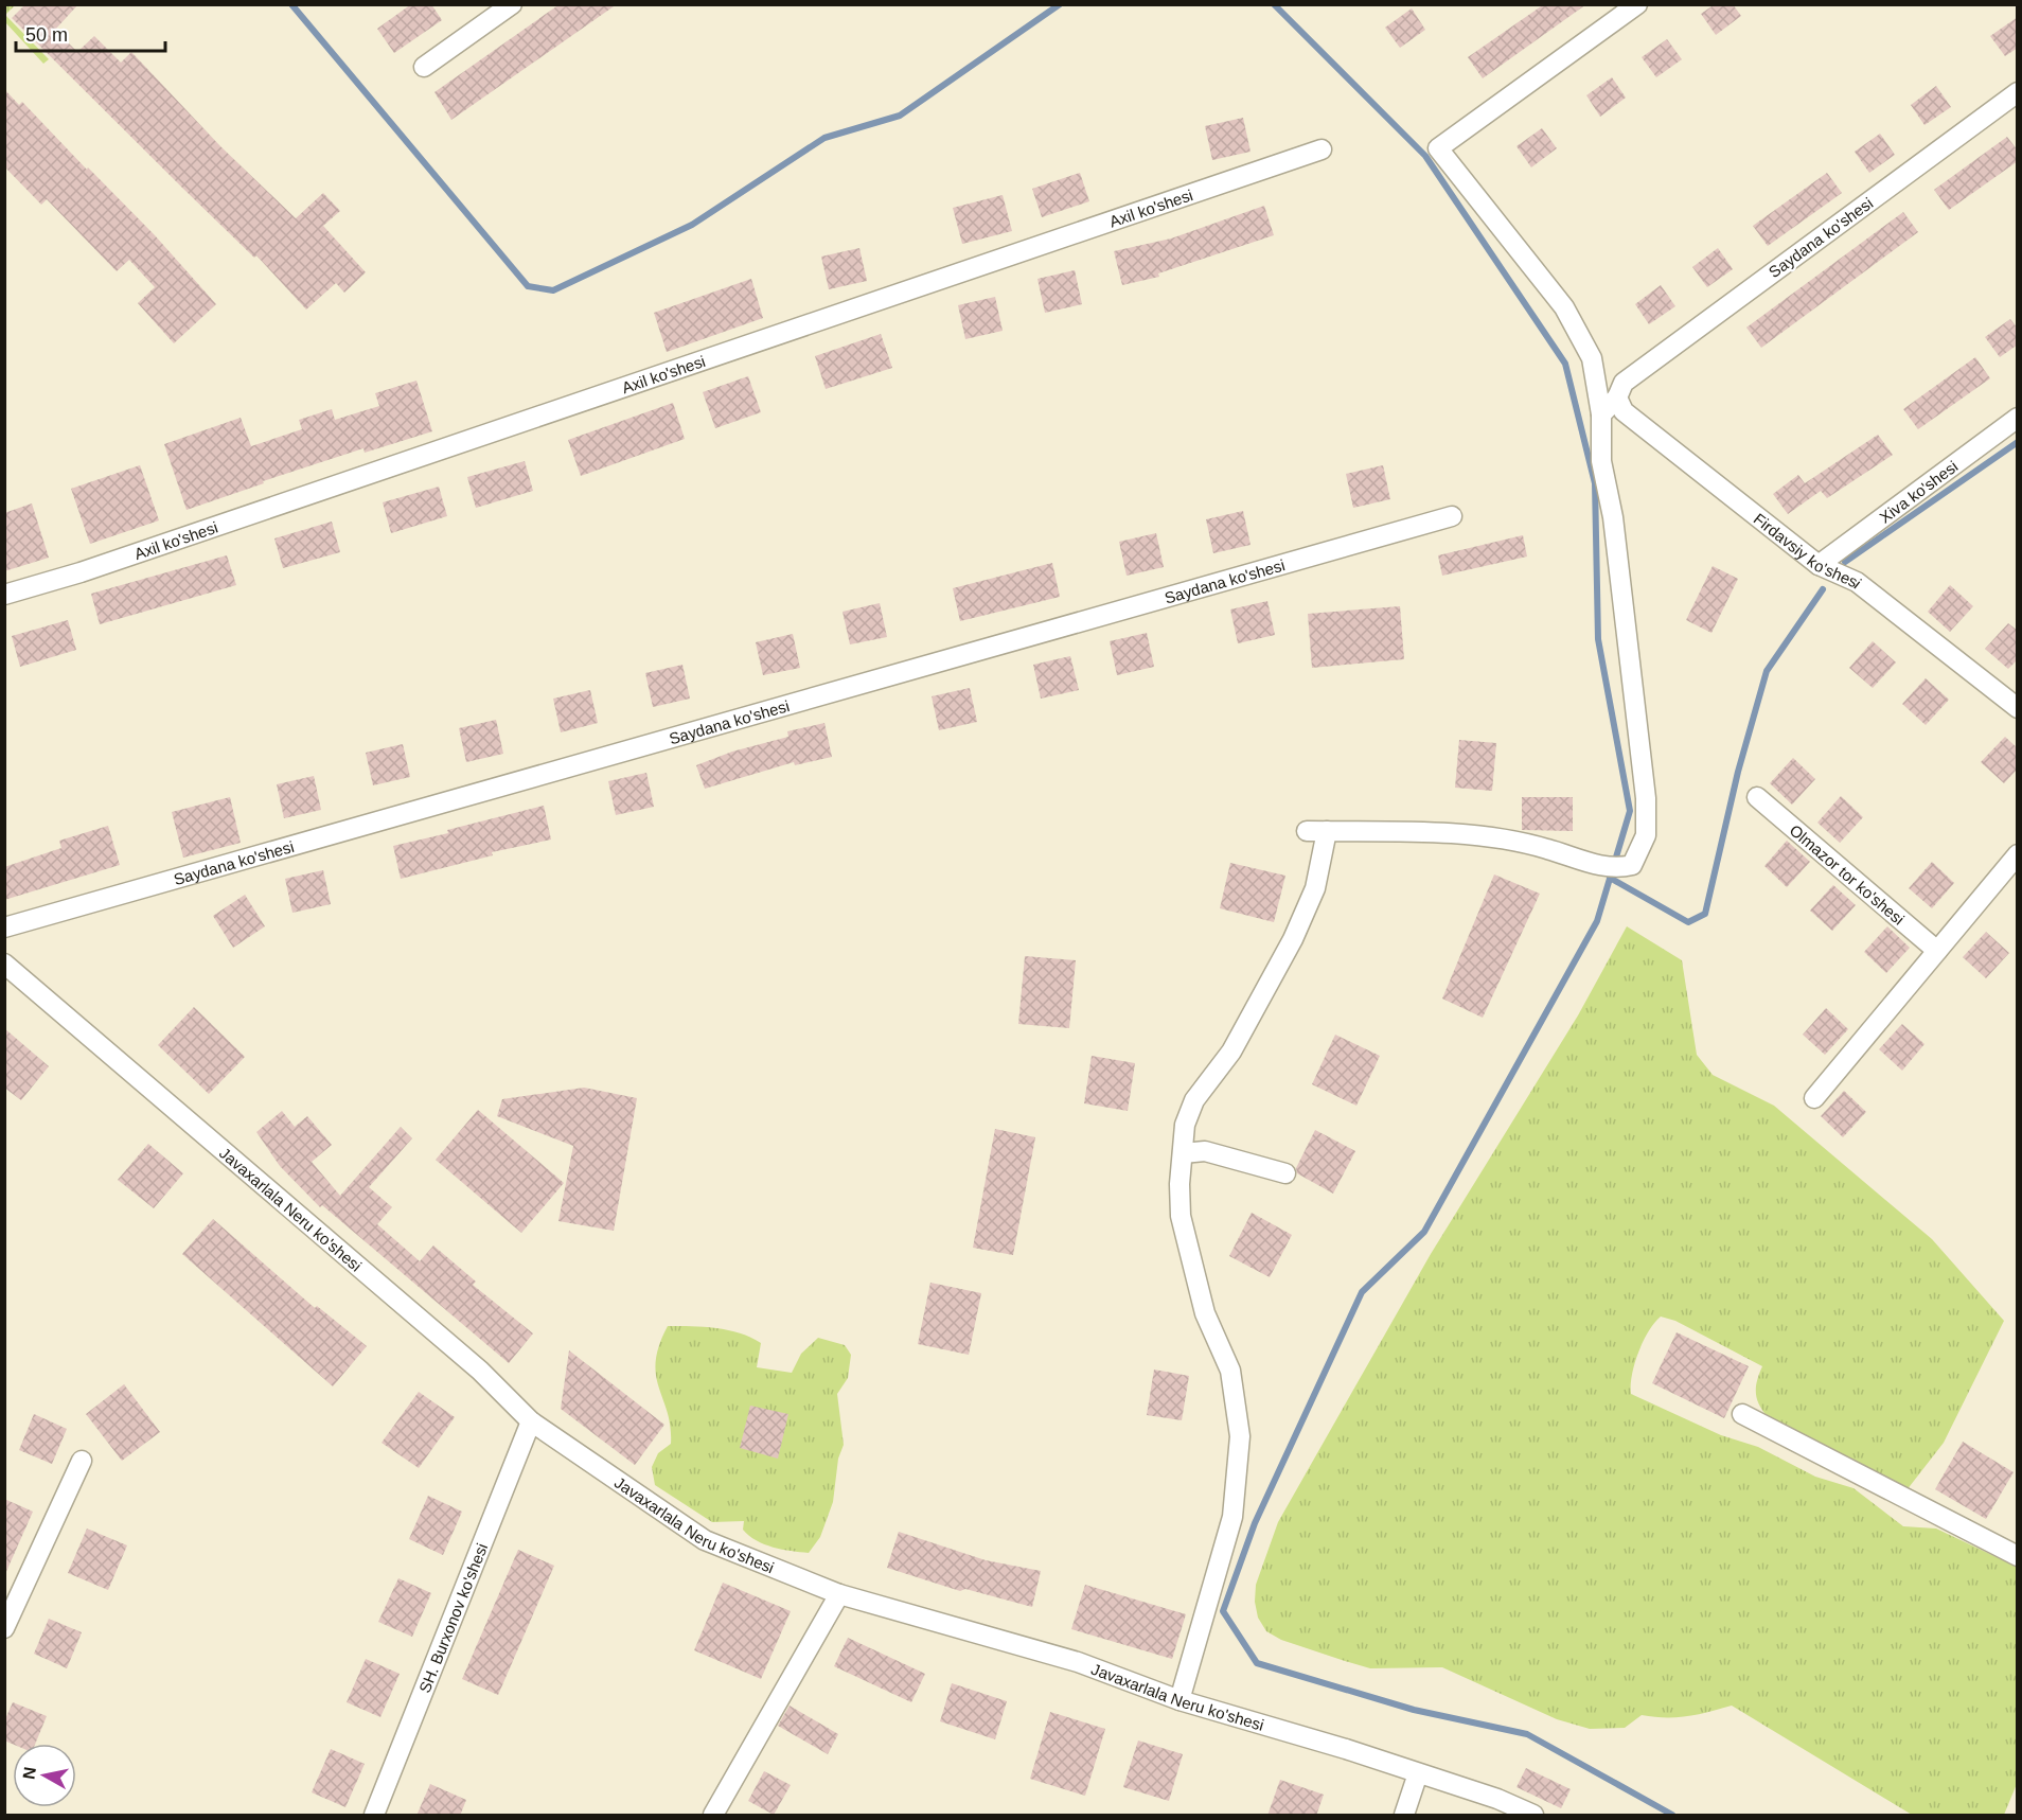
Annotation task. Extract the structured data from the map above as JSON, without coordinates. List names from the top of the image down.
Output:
{
  "streets": {
    "street": [
      "Axil ko'shesi",
      "Saydana ko'shesi",
      "Xiva ko'shesi",
      "Firdavsiy ko'shesi",
      "Olmazor tor ko'shesi",
      "Javaxarlala Neru ko'shesi",
      "SH. Burxonov ko'shesi"
    ]
  },
  "crossings": [
    ["Saydana ko'shesi", "Firdavsiy ko'shesi"],
    ["Xiva ko'shesi", "Firdavsiy ko'shesi"],
    ["Javaxarlala Neru ko'shesi", "SH. Burxonov ko'shesi"]
  ],
  "scale_bar": "50 m",
  "north": "left"
}
